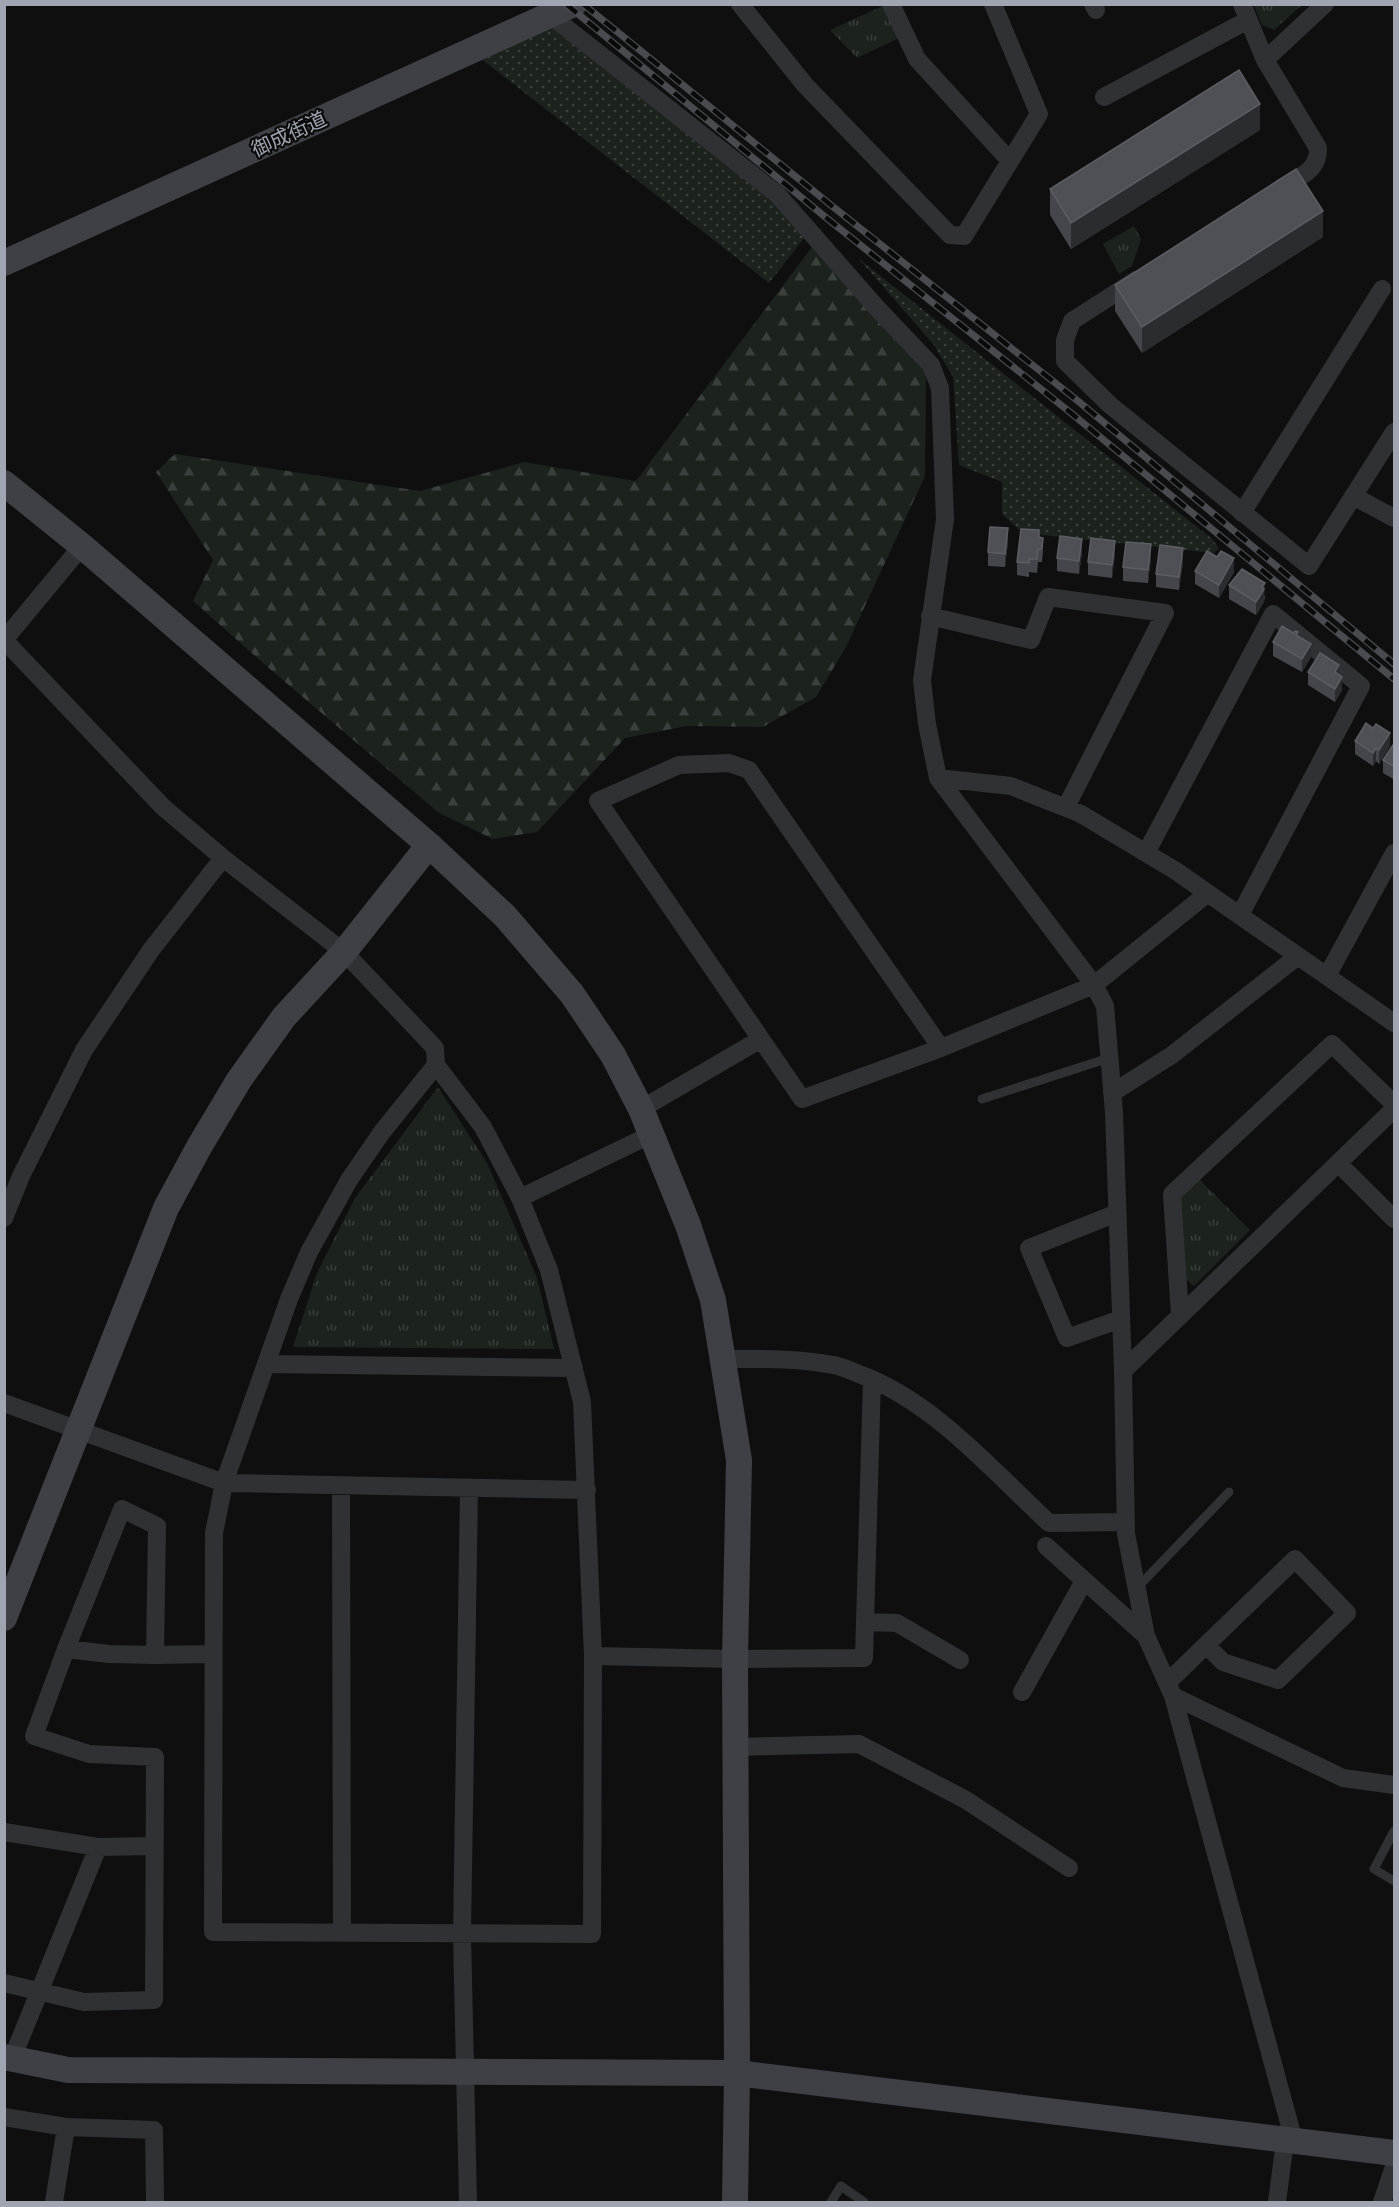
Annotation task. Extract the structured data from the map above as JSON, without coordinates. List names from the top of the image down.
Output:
{
  "streets": {
    "street": ["御成街道"]
  }
}
